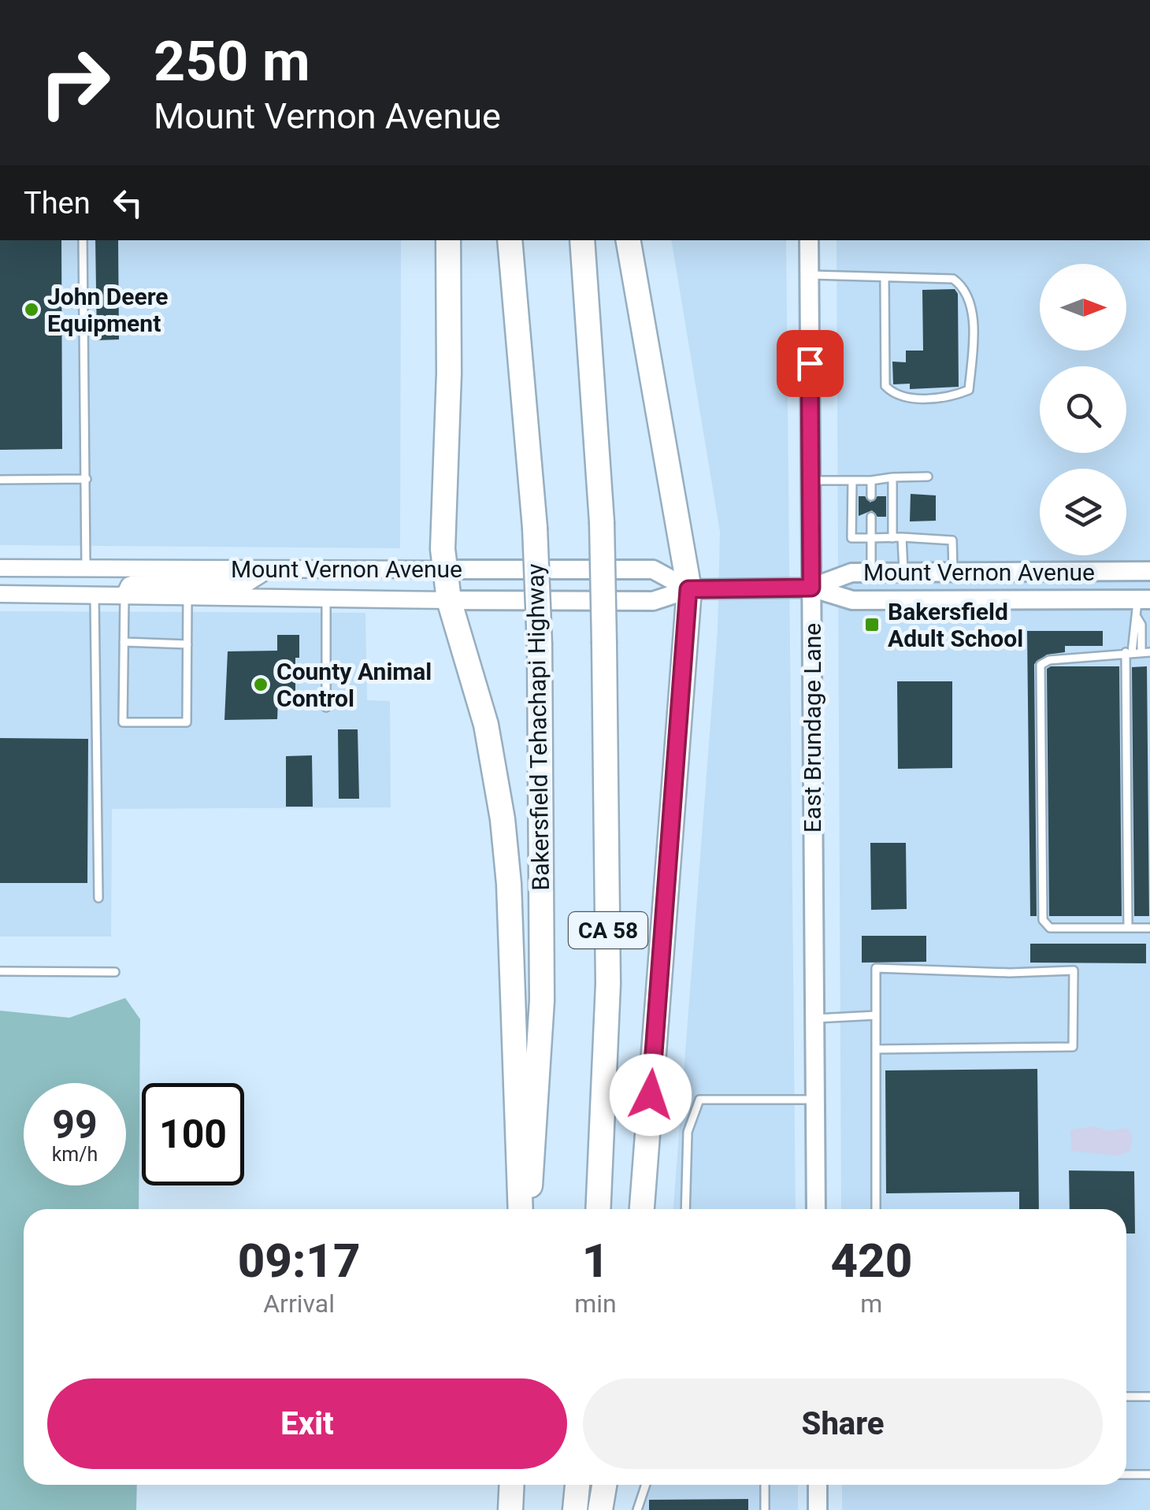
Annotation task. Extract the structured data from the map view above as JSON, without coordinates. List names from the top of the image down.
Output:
{
  "streets": {
    "highway": ["Bakersfield Tehachapi Highway", "CA 58"],
    "main road": ["Mount Vernon Avenue", "East Brundage Lane"]
  },
  "crossings": [
    ["Mount Vernon Avenue", "East Brundage Lane"]
  ],
  "places": {
    "other": ["John Deere Equipment", "County Animal Control"],
    "transit": ["Bakersfield Adult School"]
  },
  "north": "right",
  "page": {
    "turn": ["250 m", "Mount Vernon Avenue"],
    "then": "Then",
    "speed": "99 km/h",
    "limit": "100",
    "eta": [
      "09:17",
      "Arrival",
      "1",
      "min",
      "420",
      "m"
    ],
    "buttons": ["Exit", "Share"]
  }
}
